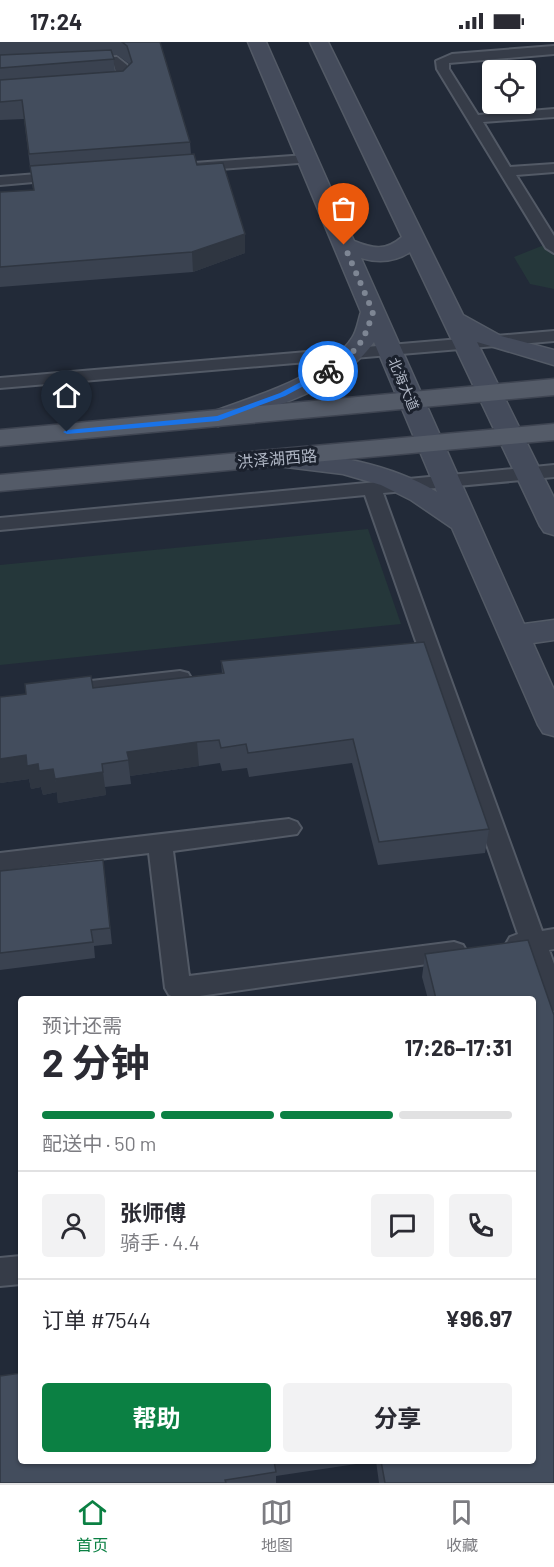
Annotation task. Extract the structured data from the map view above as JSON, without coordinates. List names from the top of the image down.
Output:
{
  "streets": {
    "main road": ["洪泽湖西路"],
    "street": ["北海大道"]
  },
  "crossings": [
    ["北海大道", "洪泽湖西路"]
  ],
  "page": {
    "status": "17:24",
    "heading": ["2 分钟", "预计还需", "17:26–17:31"],
    "panel": [
      "张师傅",
      "骑手 · 4.4",
      "订单 #7544",
      "¥96.97"
    ],
    "bar": "配送中 · 50 m",
    "buttons": ["帮助", "分享"],
    "tabs": ["首页", "地图", "收藏"]
  }
}
